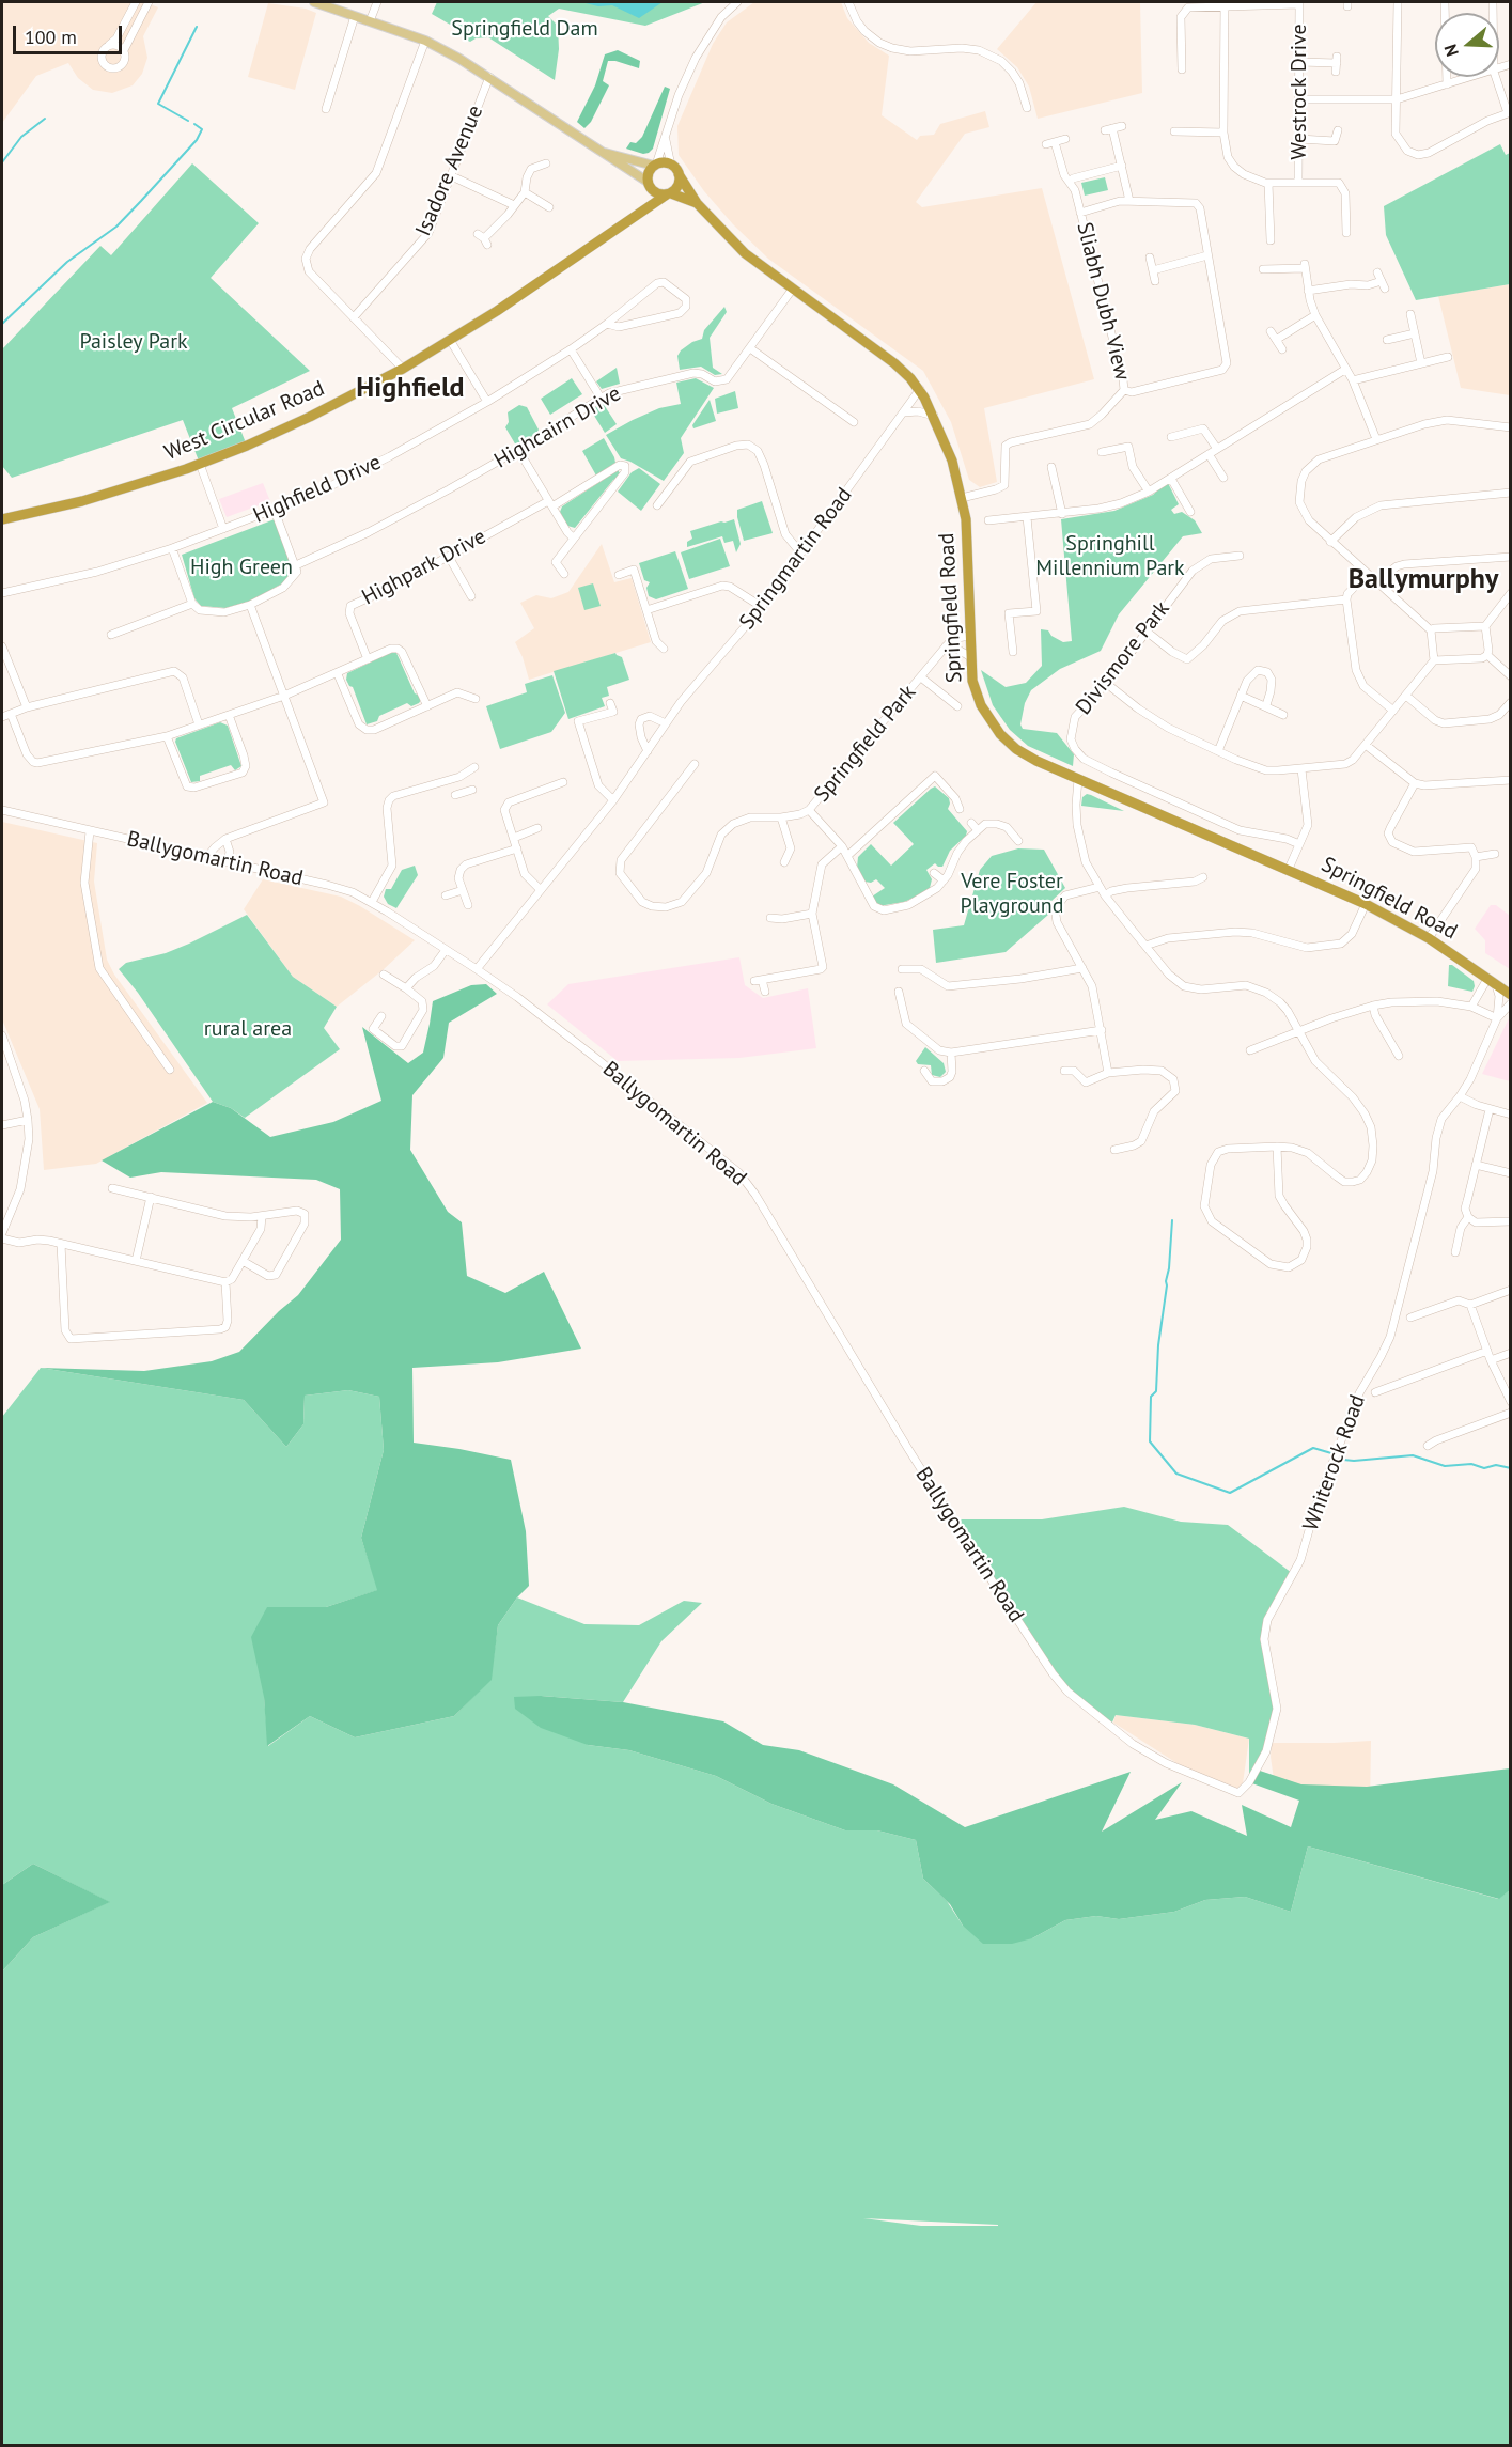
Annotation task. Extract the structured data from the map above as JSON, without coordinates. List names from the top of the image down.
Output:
{
  "streets": {
    "highway": ["West Circular Road", "Springfield Road"],
    "street": [
      "Westrock Drive",
      "Isadore Avenue",
      "Sliabh Dubh View",
      "Highcairn Drive",
      "Highfield Drive",
      "Springmartin Road",
      "Highpark Drive",
      "Divismore Park",
      "Springfield Park",
      "Ballygomartin Road",
      "Whiterock Road"
    ]
  },
  "crossings": [
    ["Sliabh Dubh View", "Springfield Road"],
    ["West Circular Road", "Springfield Road"],
    ["Highcairn Drive", "Springfield Road"],
    ["Springmartin Road", "Springfield Road"],
    ["Springmartin Road", "Ballygomartin Road"],
    ["Springfield Road", "Springfield Park"],
    ["Ballygomartin Road", "Whiterock Road"]
  ],
  "districts": ["Highfield", "Ballymurphy"],
  "parks": [
    "Springfield Dam",
    "Paisley Park",
    "Springhill Millennium Park",
    "High Green",
    "Vere Foster Playground",
    "rural area"
  ],
  "scale_bar": "100 m",
  "north": "left"
}
